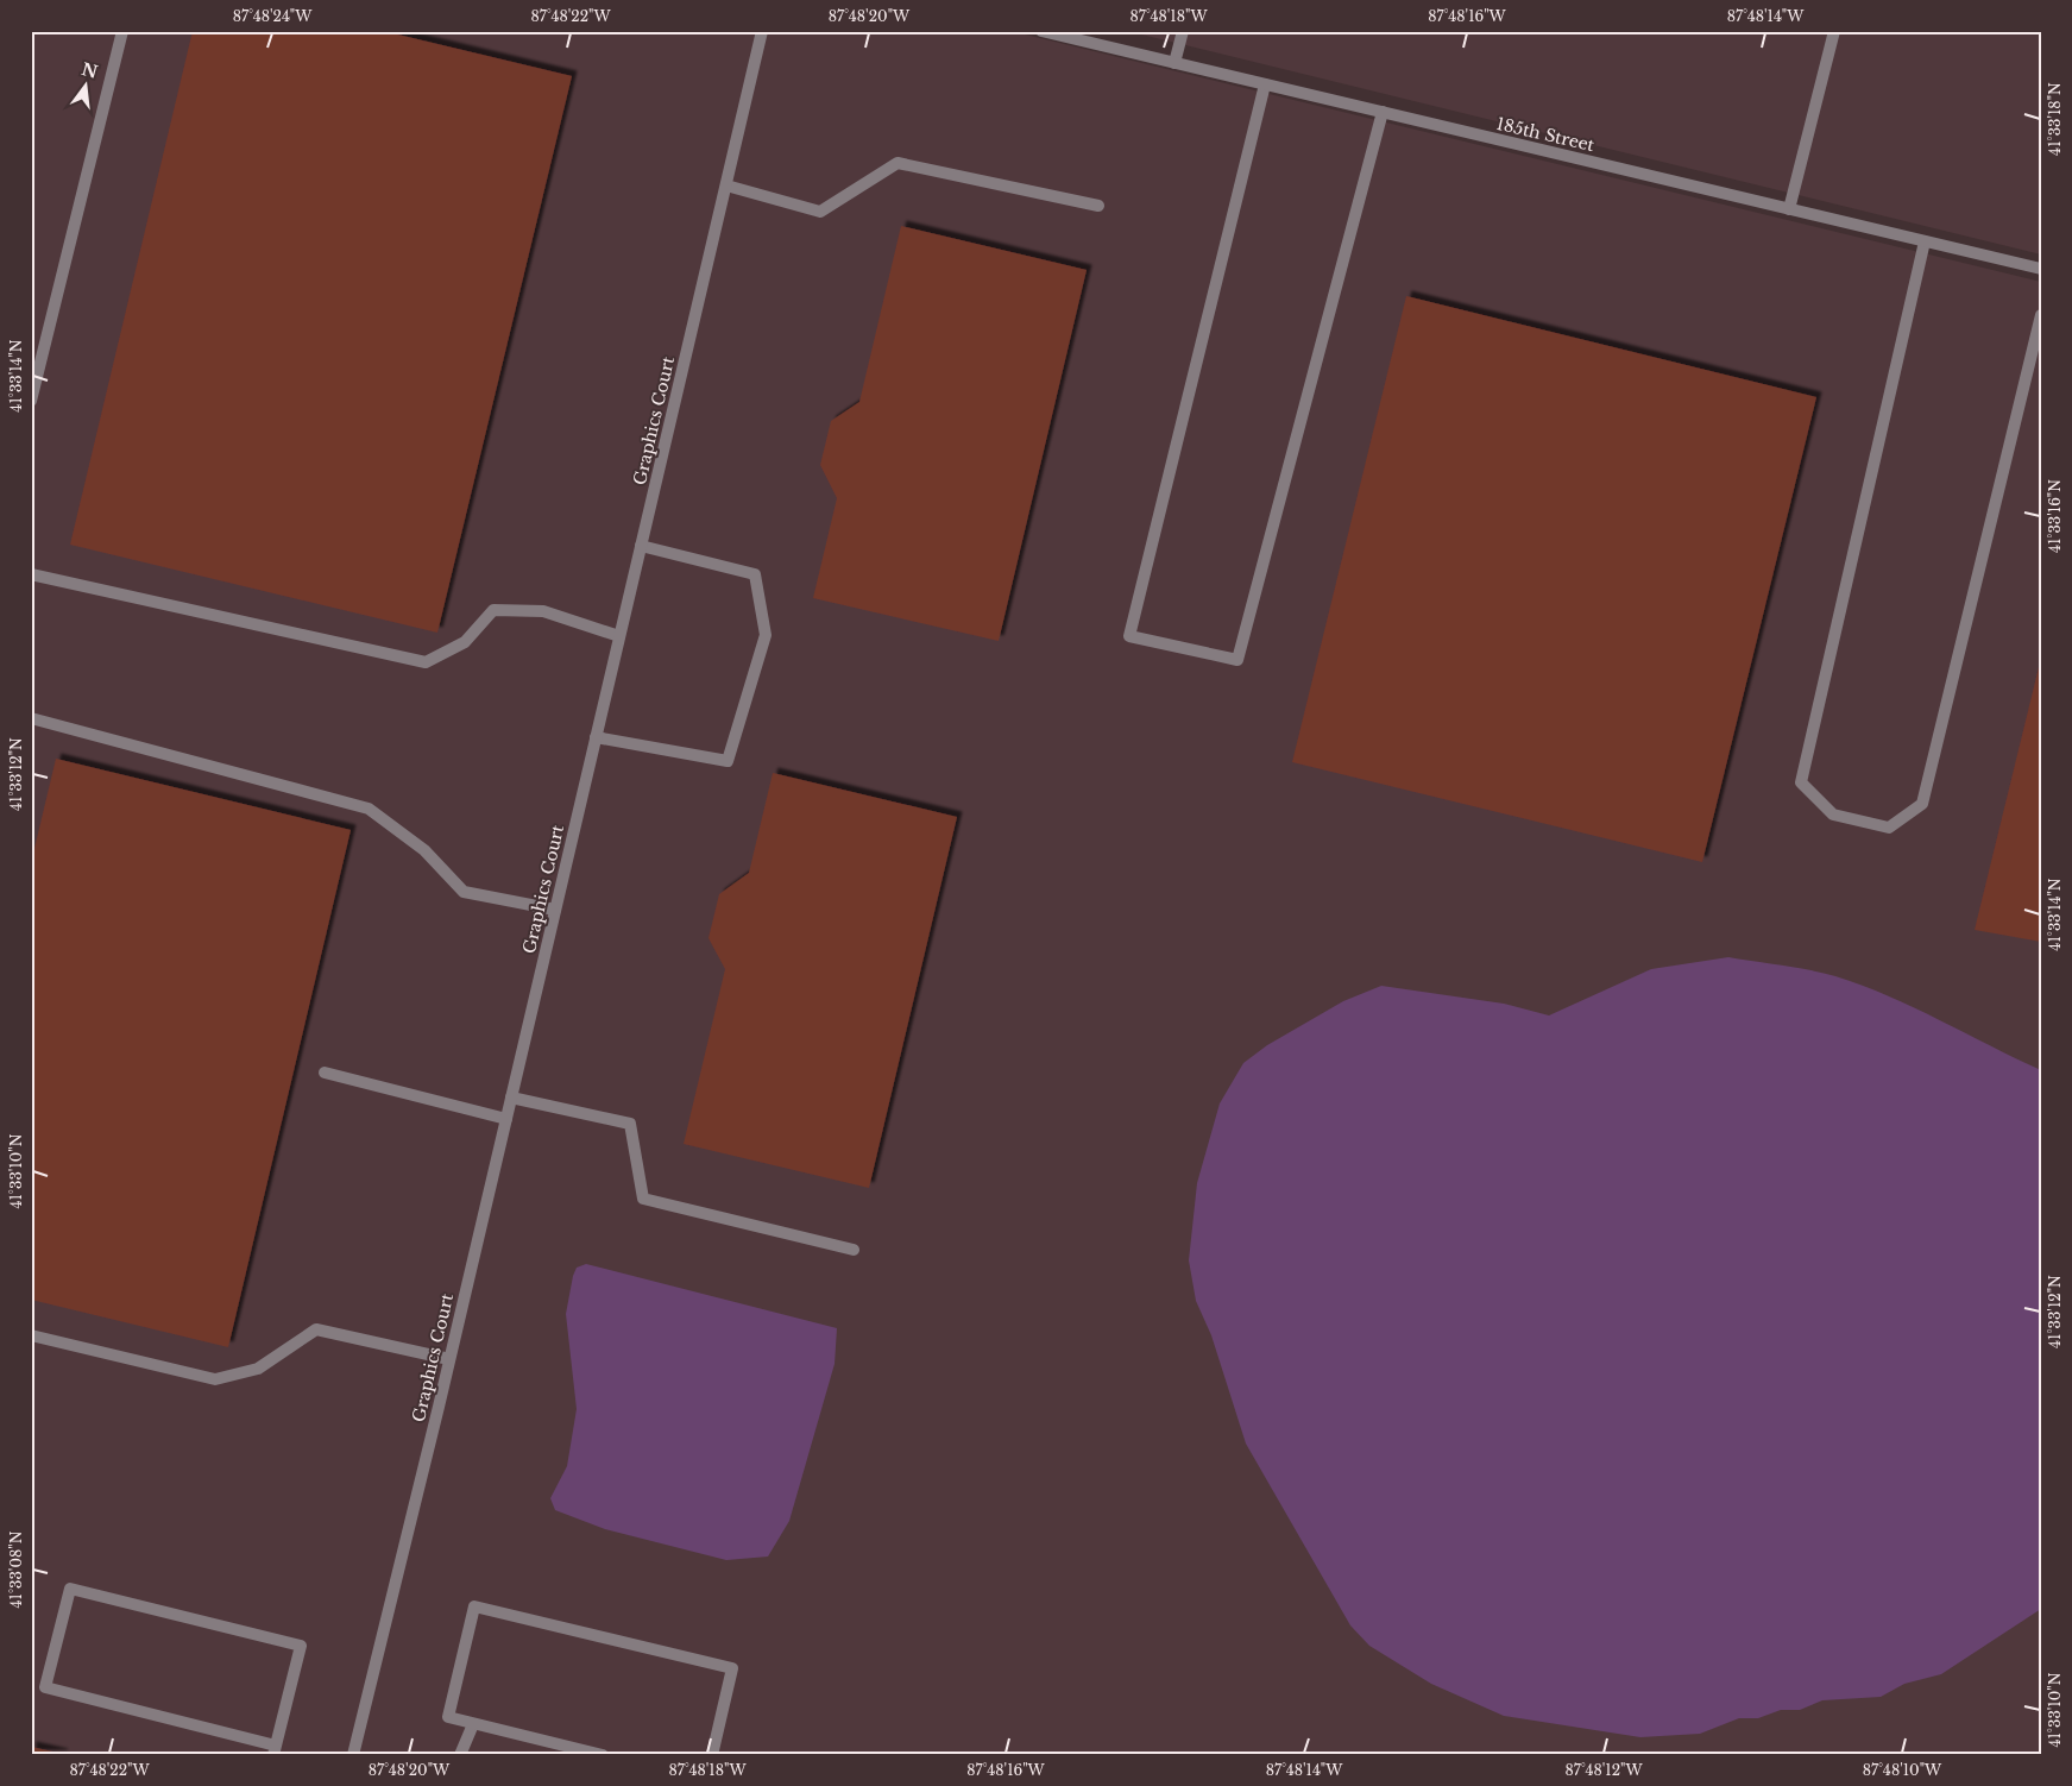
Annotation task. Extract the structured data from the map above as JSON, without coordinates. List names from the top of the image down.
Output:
{
  "streets": {
    "street": ["185th Street", "Graphics Court"]
  },
  "north": "top",
  "coordinates": [
    "87°48'24\"W",
    "87°48'22\"W",
    "87°48'20\"W",
    "87°48'18\"W",
    "87°48'16\"W",
    "87°48'14\"W",
    "41°33'18\"N",
    "41°33'14\"N",
    "41°33'16\"N",
    "41°33'12\"N",
    "41°33'10\"N",
    "41°33'08\"N",
    "87°48'12\"W",
    "87°48'10\"W"
  ]
}
